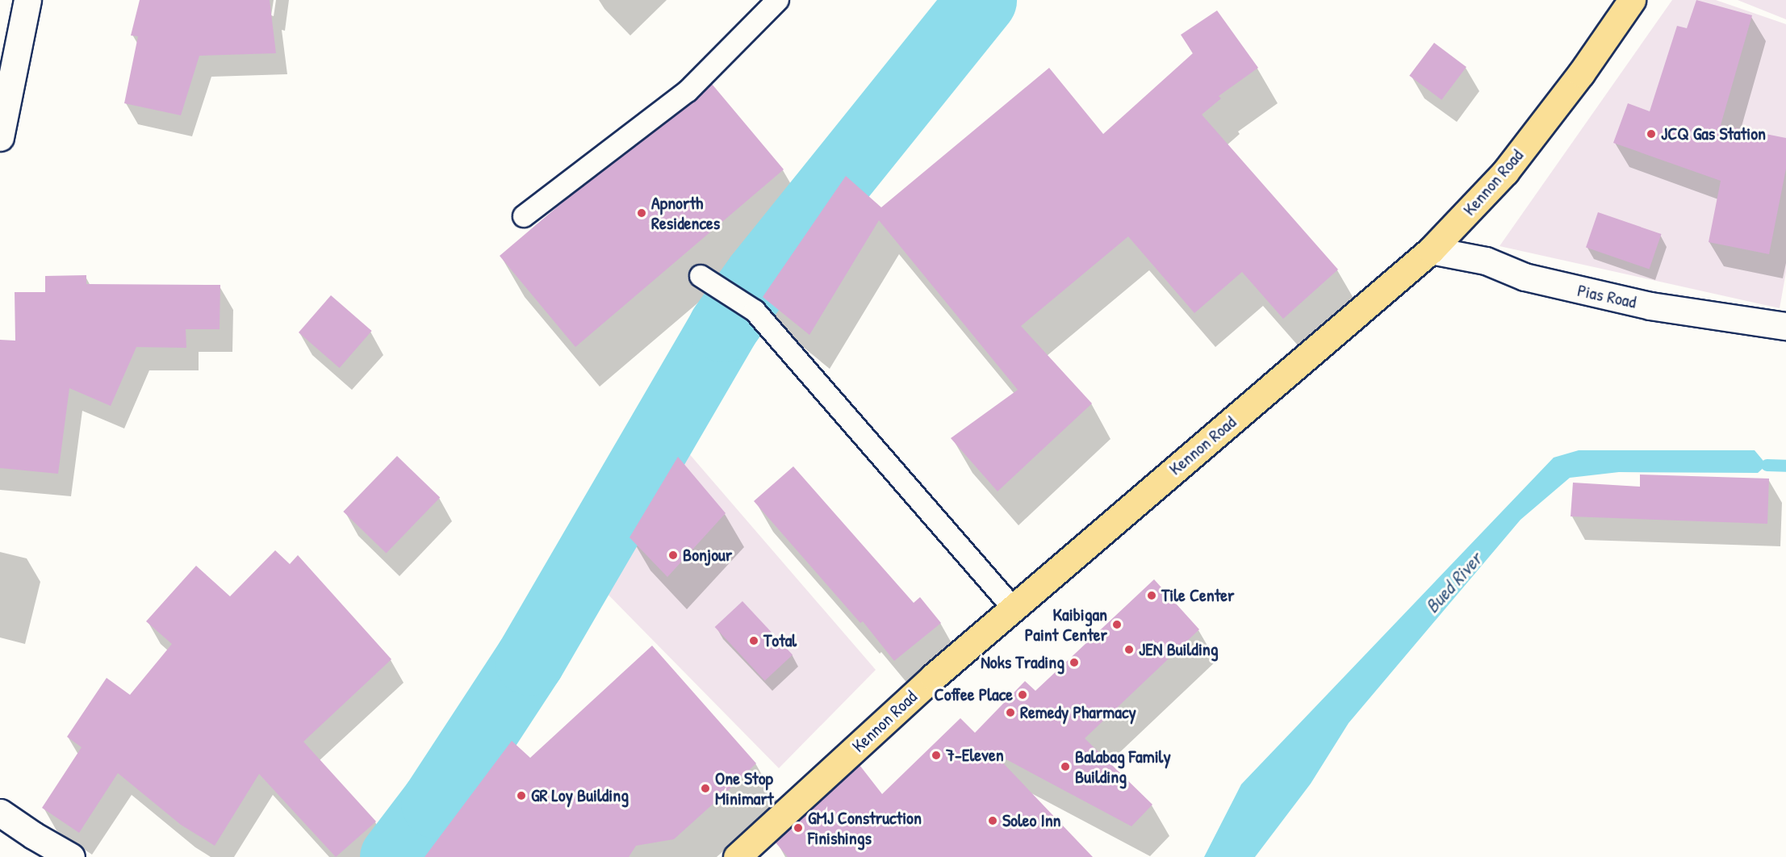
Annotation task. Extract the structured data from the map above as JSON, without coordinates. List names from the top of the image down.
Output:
{
  "streets": {
    "highway": ["Kennon Road"],
    "street": ["Pias Road"]
  },
  "crossings": [
    ["Kennon Road", "Pias Road"]
  ],
  "water": ["Bued River"],
  "places": [
    "JCQ Gas Station",
    "Apnorth Residences",
    "Bonjour",
    "Tile Center",
    "Kaibigan Paint Center",
    "Total",
    "JEN Building",
    "Noks Trading",
    "Coffee Place",
    "Remedy Pharmacy",
    "7-Eleven",
    "Balabag Family Building",
    "One Stop Minimart",
    "GR Loy Building",
    "Soleo Inn",
    "GMJ Construction Finishings"
  ]
}
